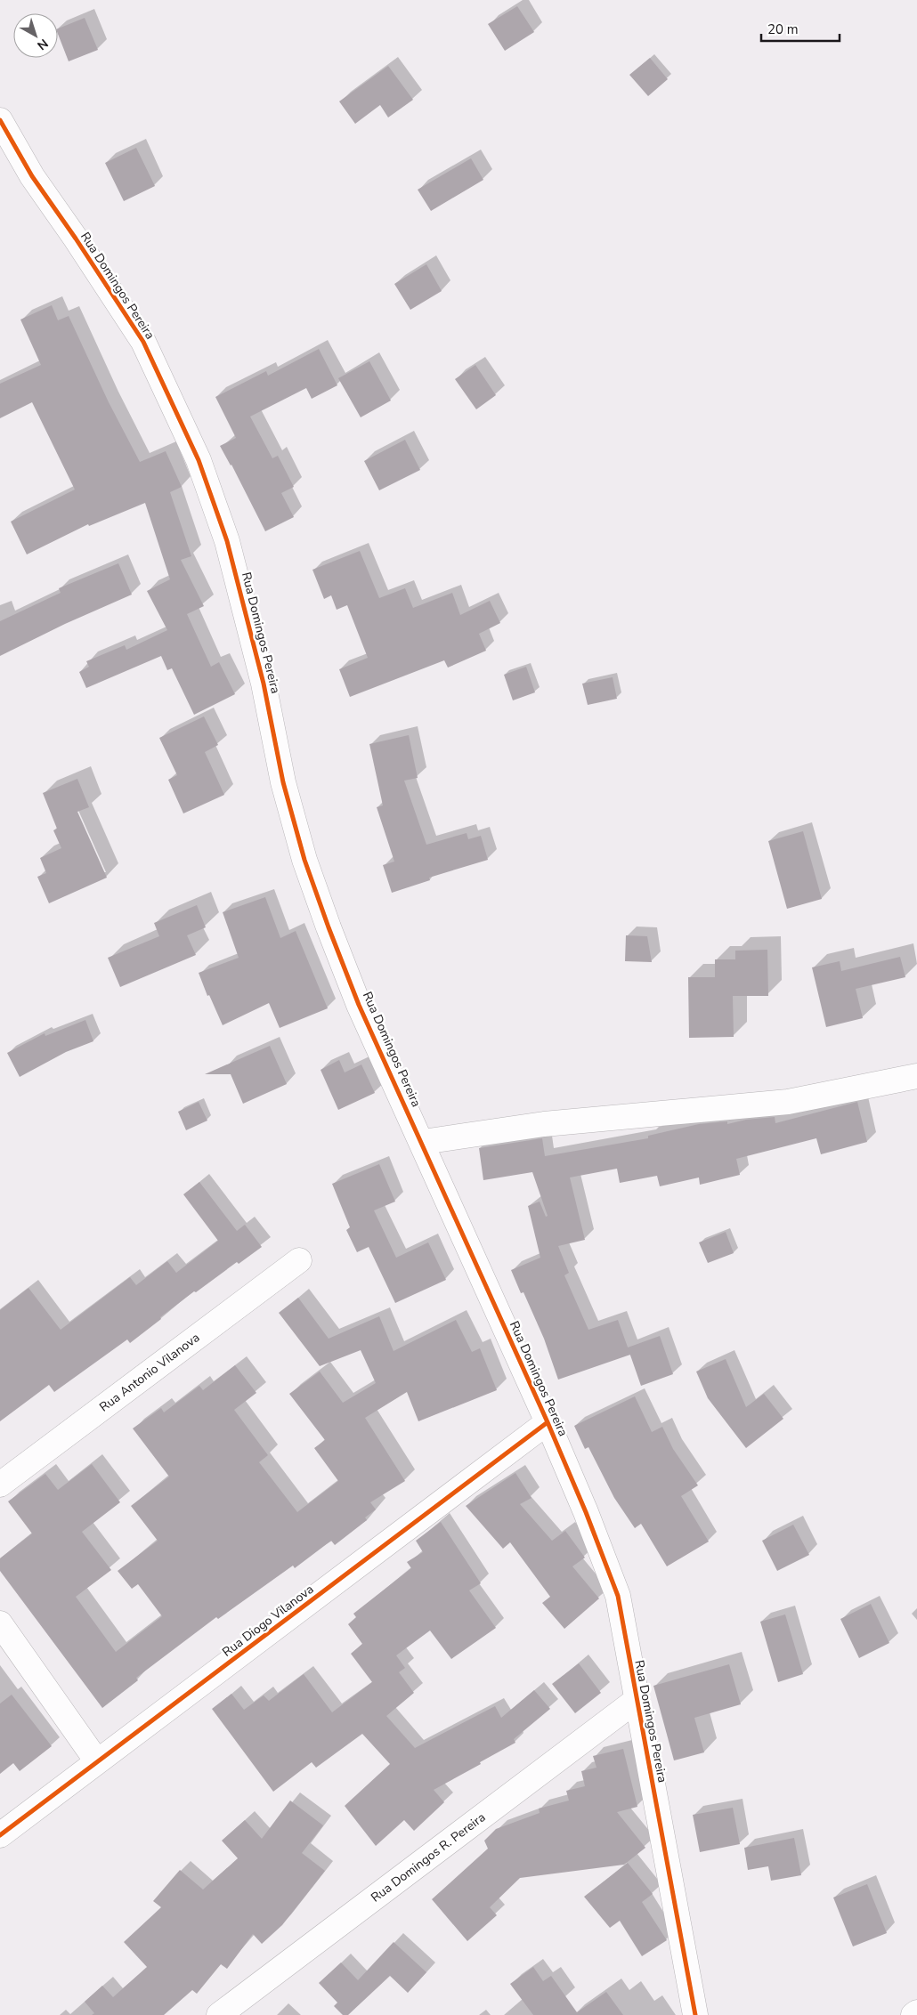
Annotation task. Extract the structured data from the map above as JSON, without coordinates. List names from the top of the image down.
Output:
{
  "streets": {
    "street": [
      "Rua Domingos Pereira",
      "Rua Antonio Vilanova",
      "Rua Diogo Vilanova",
      "Rua Domingos R. Pereira"
    ]
  },
  "crossings": [
    ["Rua Domingos Pereira", "Rua Diogo Vilanova"],
    ["Rua Domingos Pereira", "Rua Domingos R. Pereira"]
  ],
  "scale_bar": "20 m",
  "north": "bottom right"
}
